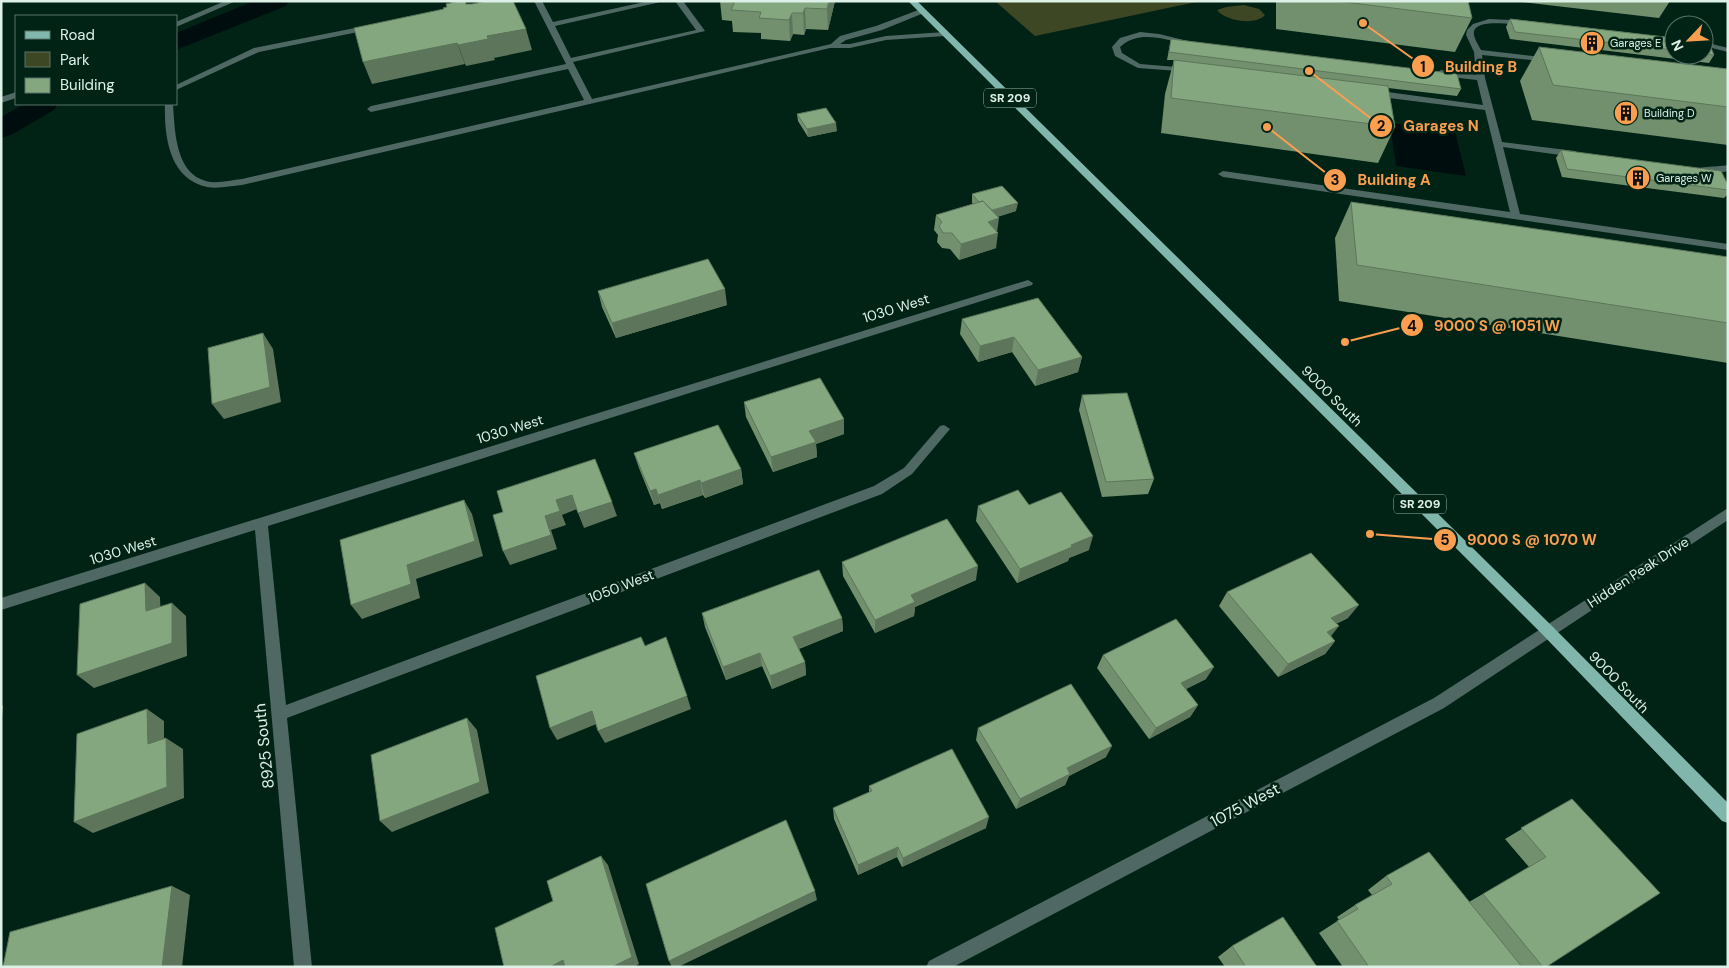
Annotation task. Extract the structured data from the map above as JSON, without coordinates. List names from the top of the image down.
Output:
{
  "streets": {
    "main road": ["SR 209", "9000 South"],
    "street": [
      "1030 West",
      "Hidden Peak Drive",
      "1050 West",
      "8925 South",
      "1075 West"
    ]
  },
  "crossings": [
    ["1030 West", "8925 South"],
    ["9000 South", "Hidden Peak Drive"],
    ["9000 South", "1075 West"],
    ["Hidden Peak Drive", "1075 West"],
    ["1050 West", "8925 South"]
  ],
  "places": {
    "other": [
      "Building B",
      "Garages N",
      "Building A",
      "9000 S @ 1051 W",
      "9000 S @ 1070 W"
    ],
    "building": ["Garages E", "Building D", "Garages W"]
  },
  "legend": ["Road", "Park", "Building"],
  "north": "bottom left"
}
